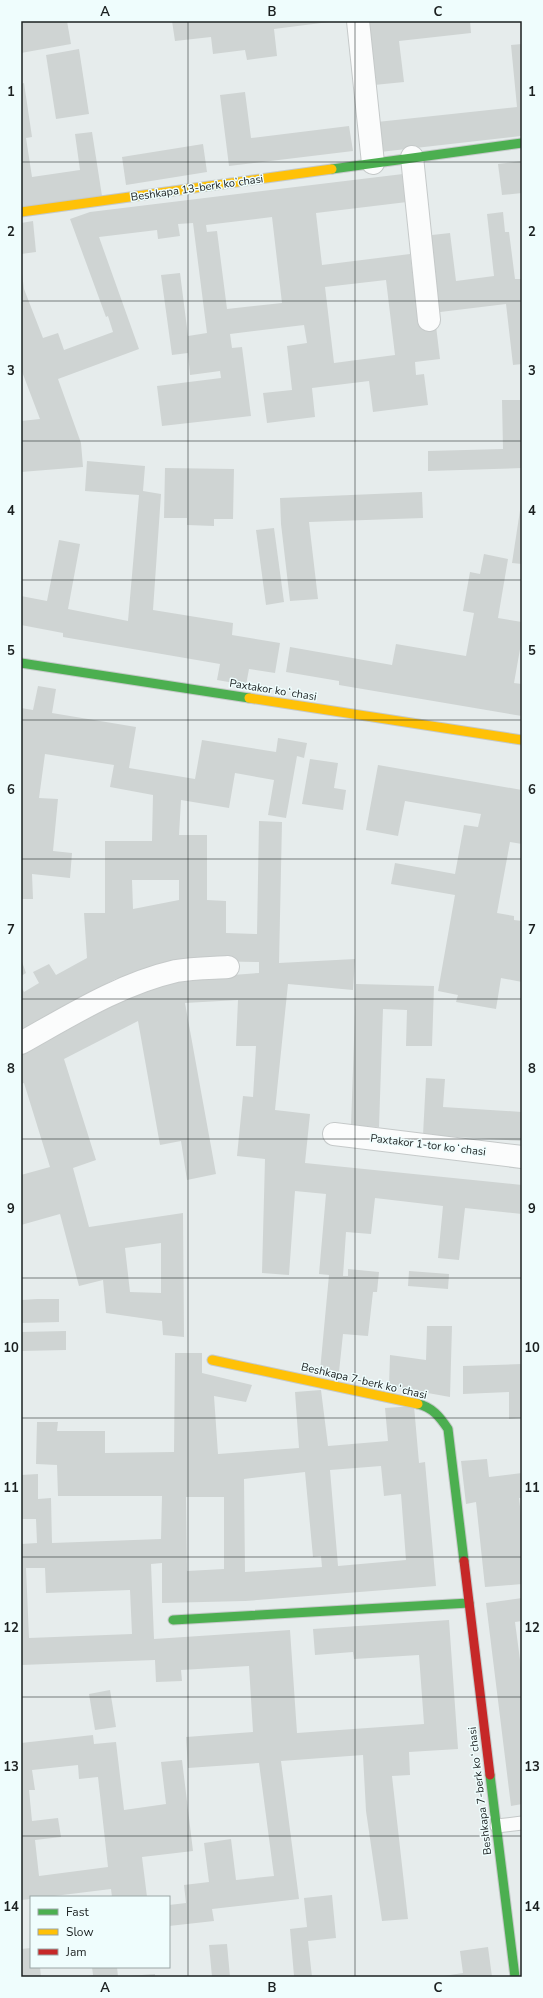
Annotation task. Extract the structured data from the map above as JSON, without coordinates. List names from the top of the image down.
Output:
{
  "streets": {
    "street": [
      "Beshkapa 13-berk koʼchasi",
      "Paxtakor koʻchasi",
      "Paxtakor 1-tor koʻchasi",
      "Beshkapa 7-berk koʻchasi"
    ]
  },
  "legend": ["Fast", "Slow", "Jam"],
  "grid": {
    "columns": ["A", "B", "C"],
    "rows": [
      "1",
      "2",
      "3",
      "4",
      "5",
      "6",
      "7",
      "8",
      "9",
      "10",
      "11",
      "12",
      "13",
      "14"
    ]
  }
}
